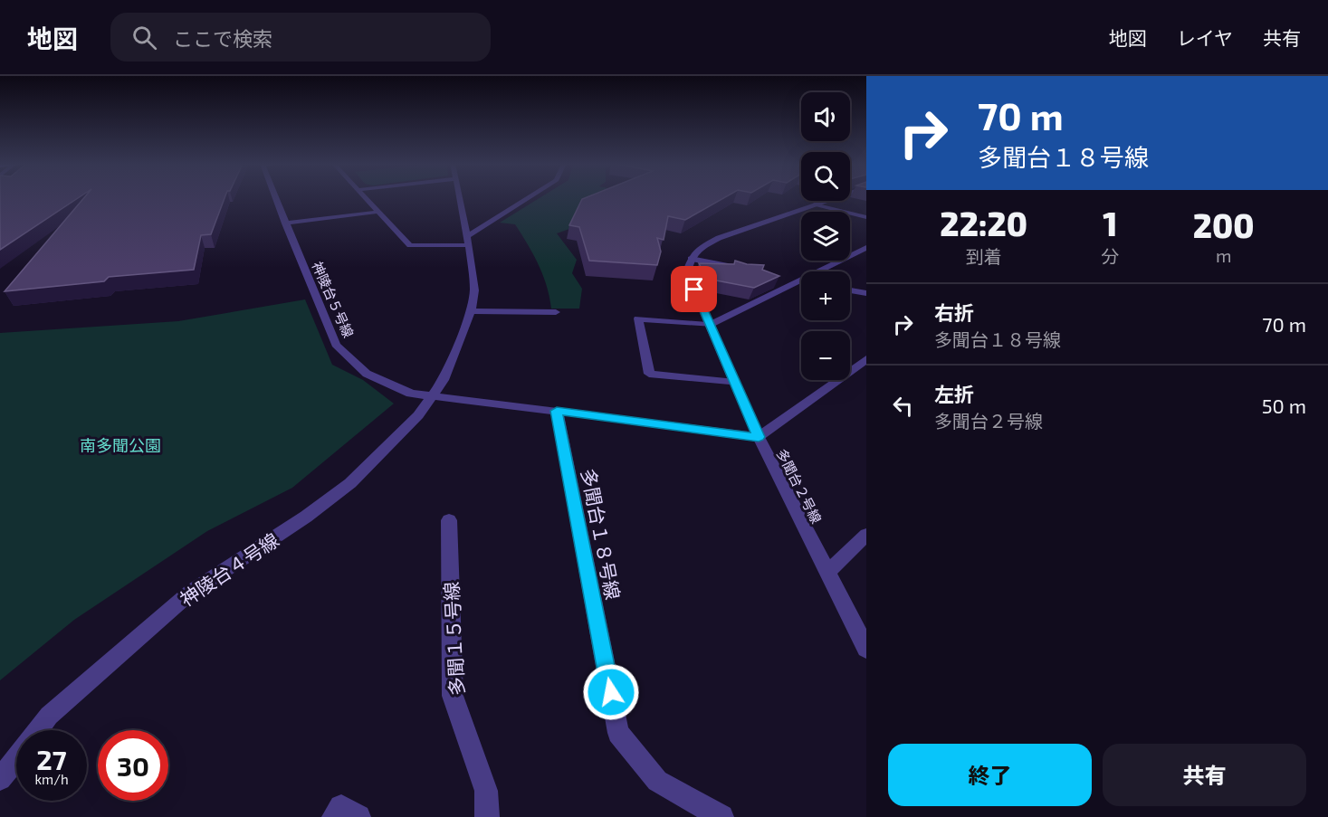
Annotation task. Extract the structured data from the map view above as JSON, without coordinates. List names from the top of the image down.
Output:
{
  "streets": {
    "street": [
      "神陵台５号線",
      "多聞台２号線",
      "多聞台１８号線",
      "神陵台４号線",
      "多聞１５号線"
    ]
  },
  "crossings": [
    ["神陵台５号線", "多聞台１８号線"],
    ["神陵台５号線", "神陵台４号線"]
  ],
  "parks": ["南多聞公園"],
  "page": {
    "header": "地図",
    "search": "ここで検索",
    "nav": ["地図", "レイヤ", "共有"],
    "turn": ["70 m", "多聞台１８号線"],
    "map_buttons": ["+", "−"],
    "eta": [
      "22:20",
      "到着",
      "1",
      "分",
      "200",
      "m"
    ],
    "list": [
      {
        "name": "右折",
        "note": "多聞台１８号線",
        "value": "70 m"
      },
      {
        "name": "左折",
        "note": "多聞台２号線",
        "value": "50 m"
      }
    ],
    "speed": "27 km/h",
    "limit": "30",
    "buttons": ["終了", "共有"]
  }
}
